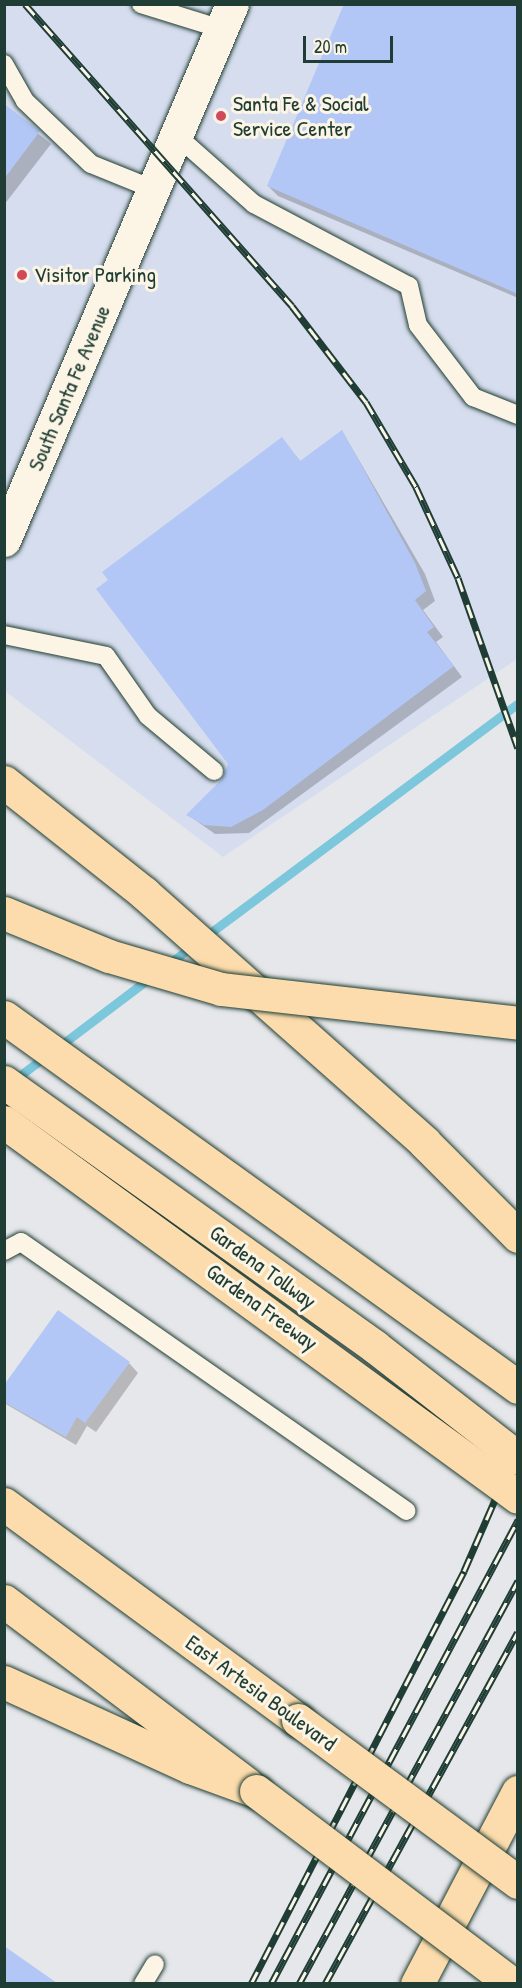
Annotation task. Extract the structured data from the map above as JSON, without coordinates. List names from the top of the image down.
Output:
{
  "streets": {
    "main road": [
      "South Santa Fe Avenue",
      "Gardena Tollway",
      "Gardena Freeway",
      "East Artesia Boulevard"
    ]
  },
  "places": ["Santa Fe & Social Service Center", "Visitor Parking"],
  "scale_bar": "20 m"
}
